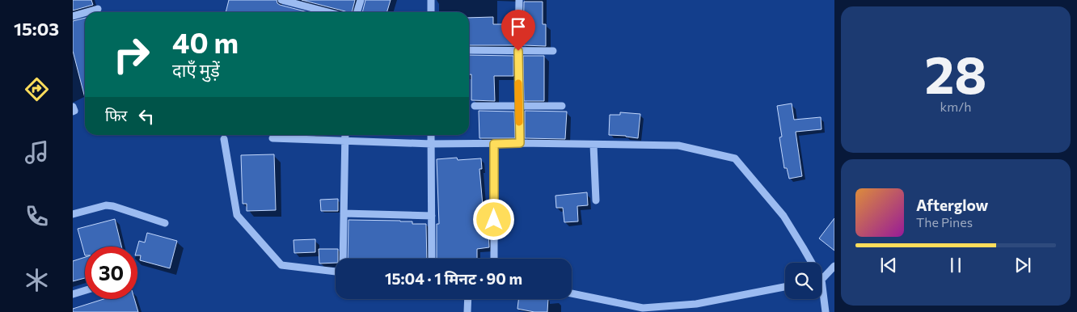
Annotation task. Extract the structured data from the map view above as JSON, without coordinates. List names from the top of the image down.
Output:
{
  "page": {
    "tabs": "15:03",
    "tile": ["28", "km/h"],
    "turn": ["40 m", "दाएँ मुड़ें"],
    "then": "फिर",
    "song": ["Afterglow", "The Pines"],
    "limit": "30",
    "trip": "15:04 · 1 मिनट · 90 m"
  }
}
